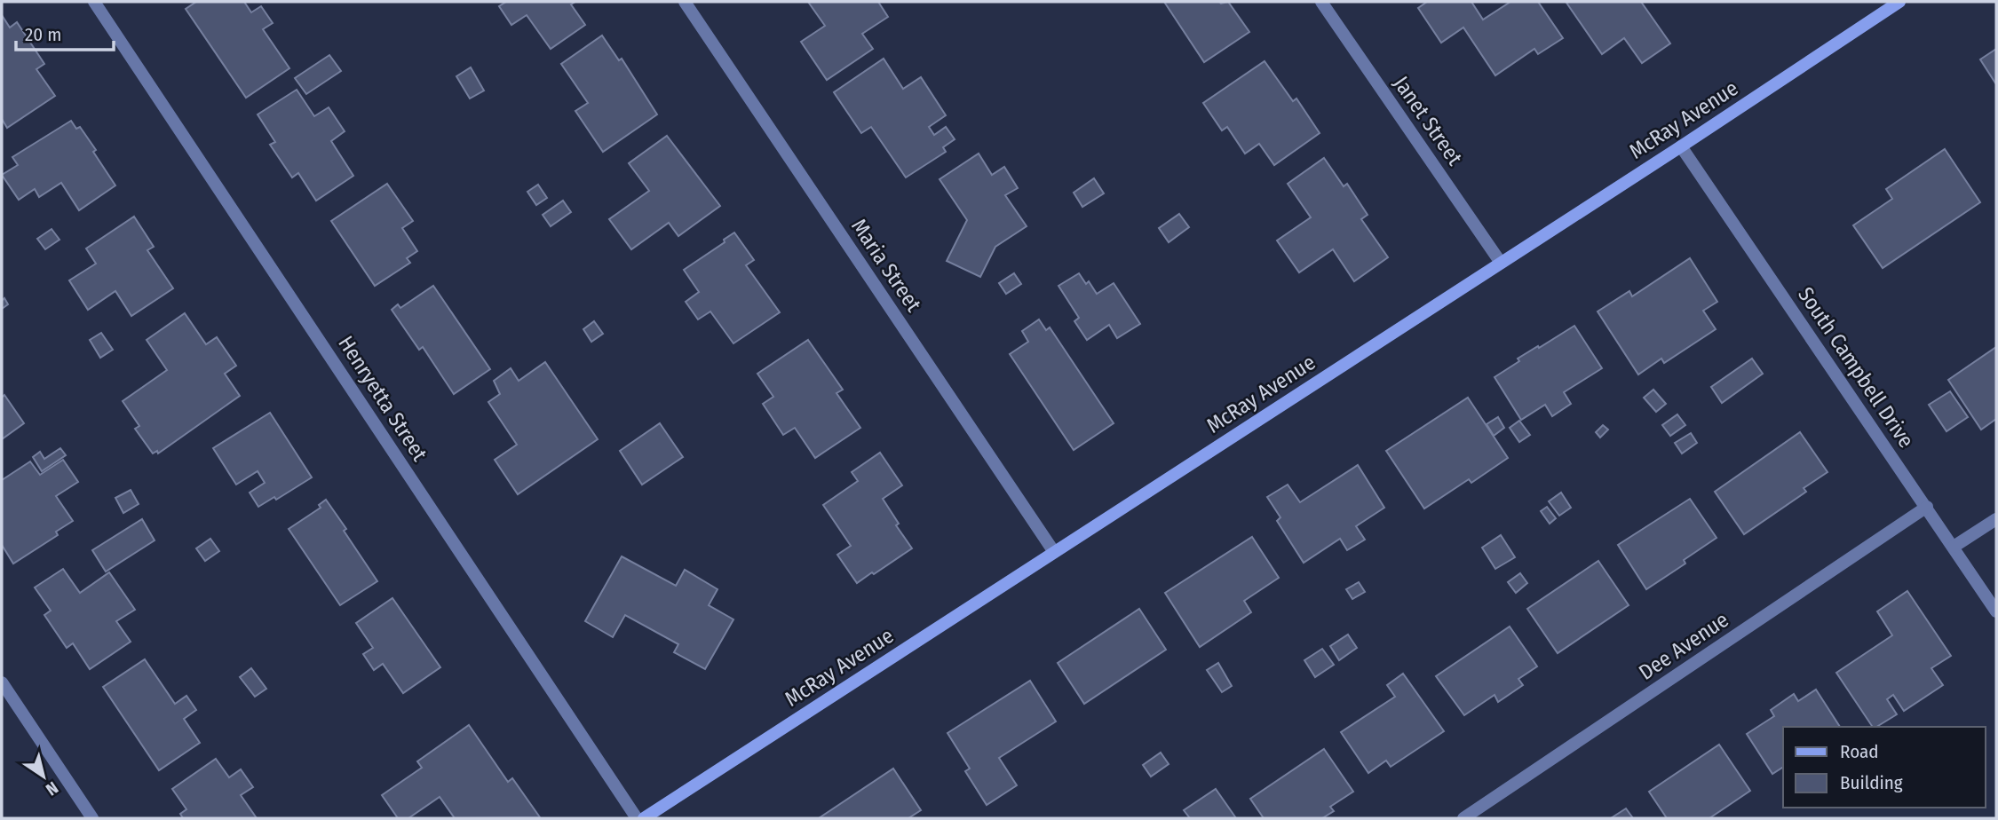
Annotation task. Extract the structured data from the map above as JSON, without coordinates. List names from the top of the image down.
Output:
{
  "streets": {
    "street": [
      "McRay Avenue",
      "Janet Street",
      "Maria Street",
      "South Campbell Drive",
      "Henryetta Street",
      "Dee Avenue"
    ]
  },
  "crossings": [
    ["McRay Avenue", "Janet Street"],
    ["McRay Avenue", "Maria Street"],
    ["McRay Avenue", "South Campbell Drive"],
    ["South Campbell Drive", "Dee Avenue"]
  ],
  "legend": ["Road", "Building"],
  "scale_bar": "20 m",
  "north": "bottom right"
}
